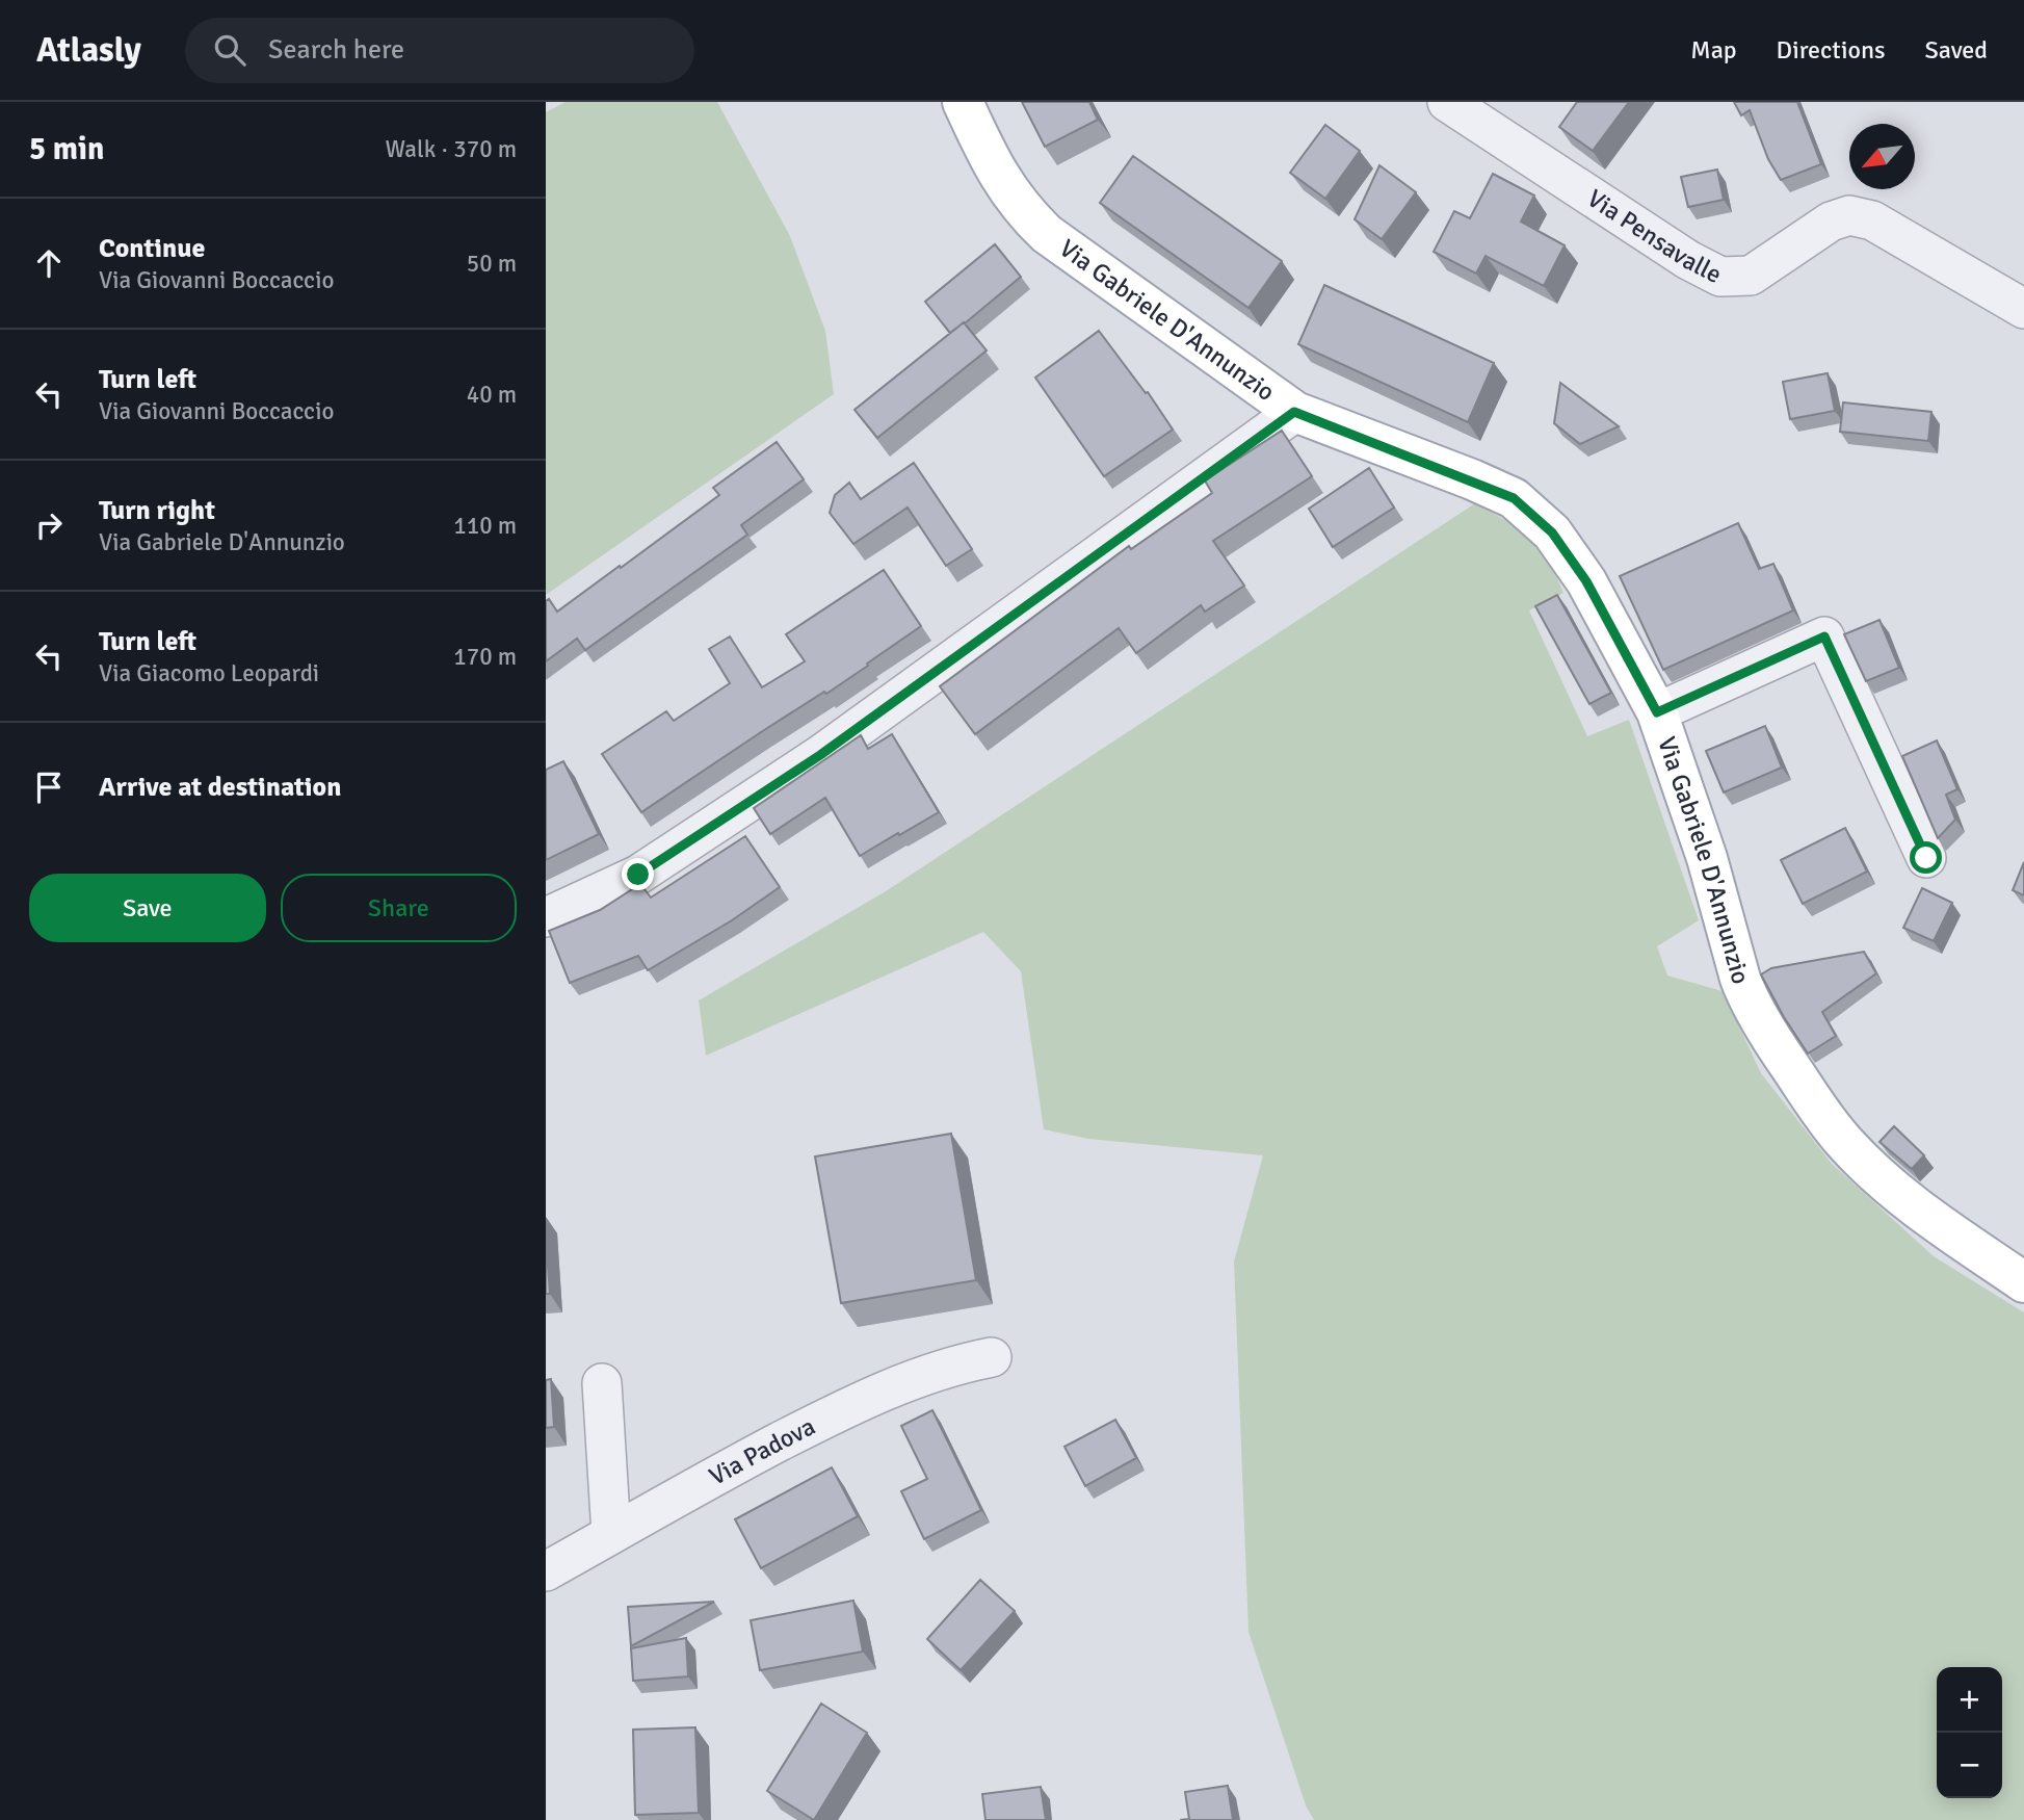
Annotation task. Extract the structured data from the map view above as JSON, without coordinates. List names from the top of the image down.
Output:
{
  "streets": {
    "main road": ["Via Gabriele D'Annunzio"],
    "street": ["Via Pensavalle", "Via Padova"]
  },
  "north": "bottom left",
  "page": {
    "header": "Atlasly",
    "search": "Search here",
    "nav": ["Map", "Directions", "Saved"],
    "heading": ["5 min", "Walk · 370 m"],
    "list": [
      ["Continue", "Via Giovanni Boccaccio", "50 m"],
      ["Turn left", "Via Giovanni Boccaccio", "40 m"],
      ["Turn right", "Via Gabriele D'Annunzio", "110 m"],
      ["Turn left", "Via Giacomo Leopardi", "170 m"],
      "Arrive at destination"
    ],
    "buttons": ["Save", "Share"],
    "map_buttons": ["+", "−"]
  }
}
